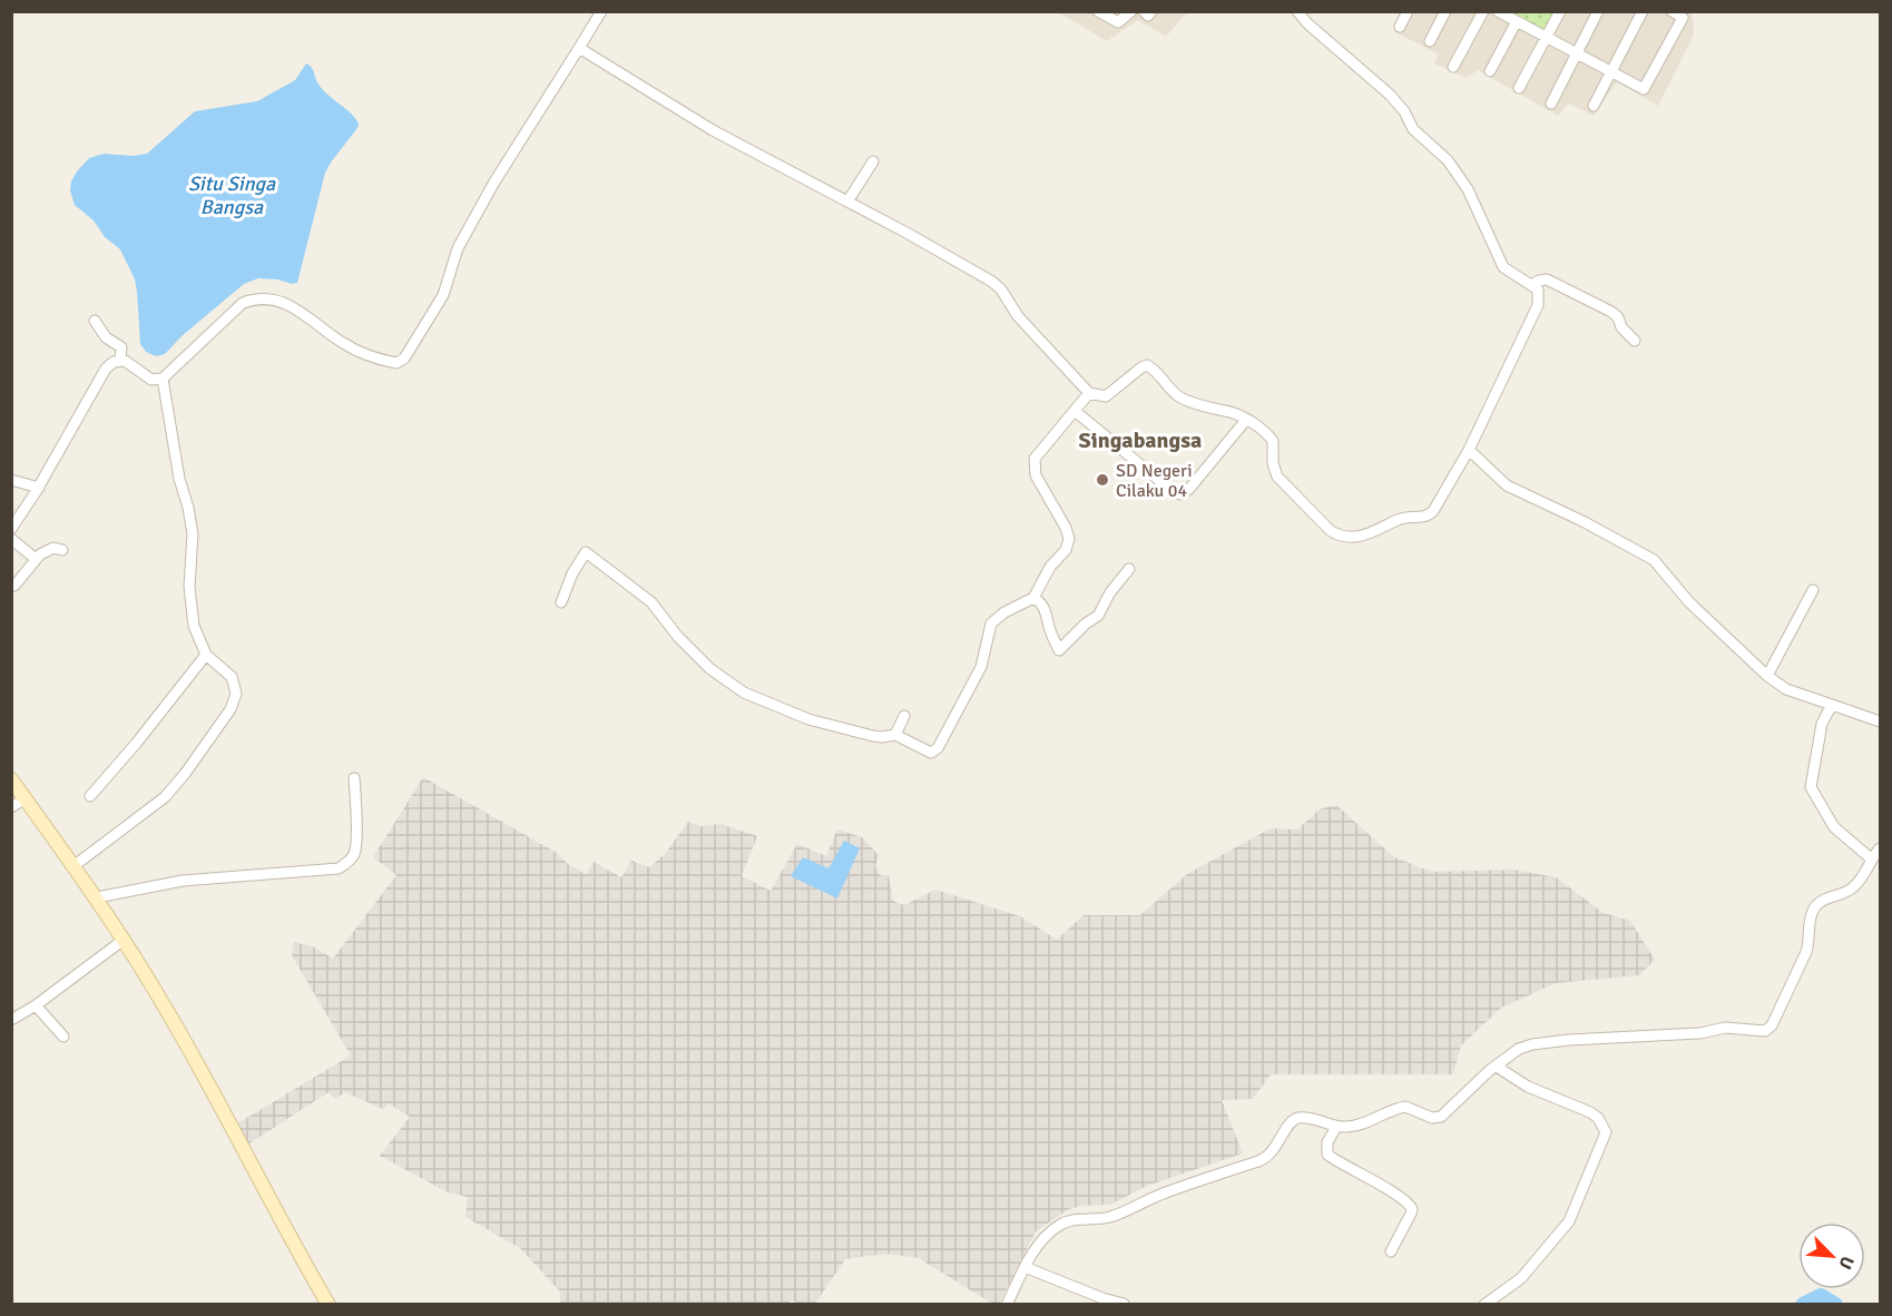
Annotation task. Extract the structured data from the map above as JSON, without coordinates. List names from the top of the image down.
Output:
{
  "districts": ["Singabangsa"],
  "water": ["Situ Singa Bangsa"],
  "places": ["SD Negeri Cilaku 04"],
  "north": "bottom right"
}
